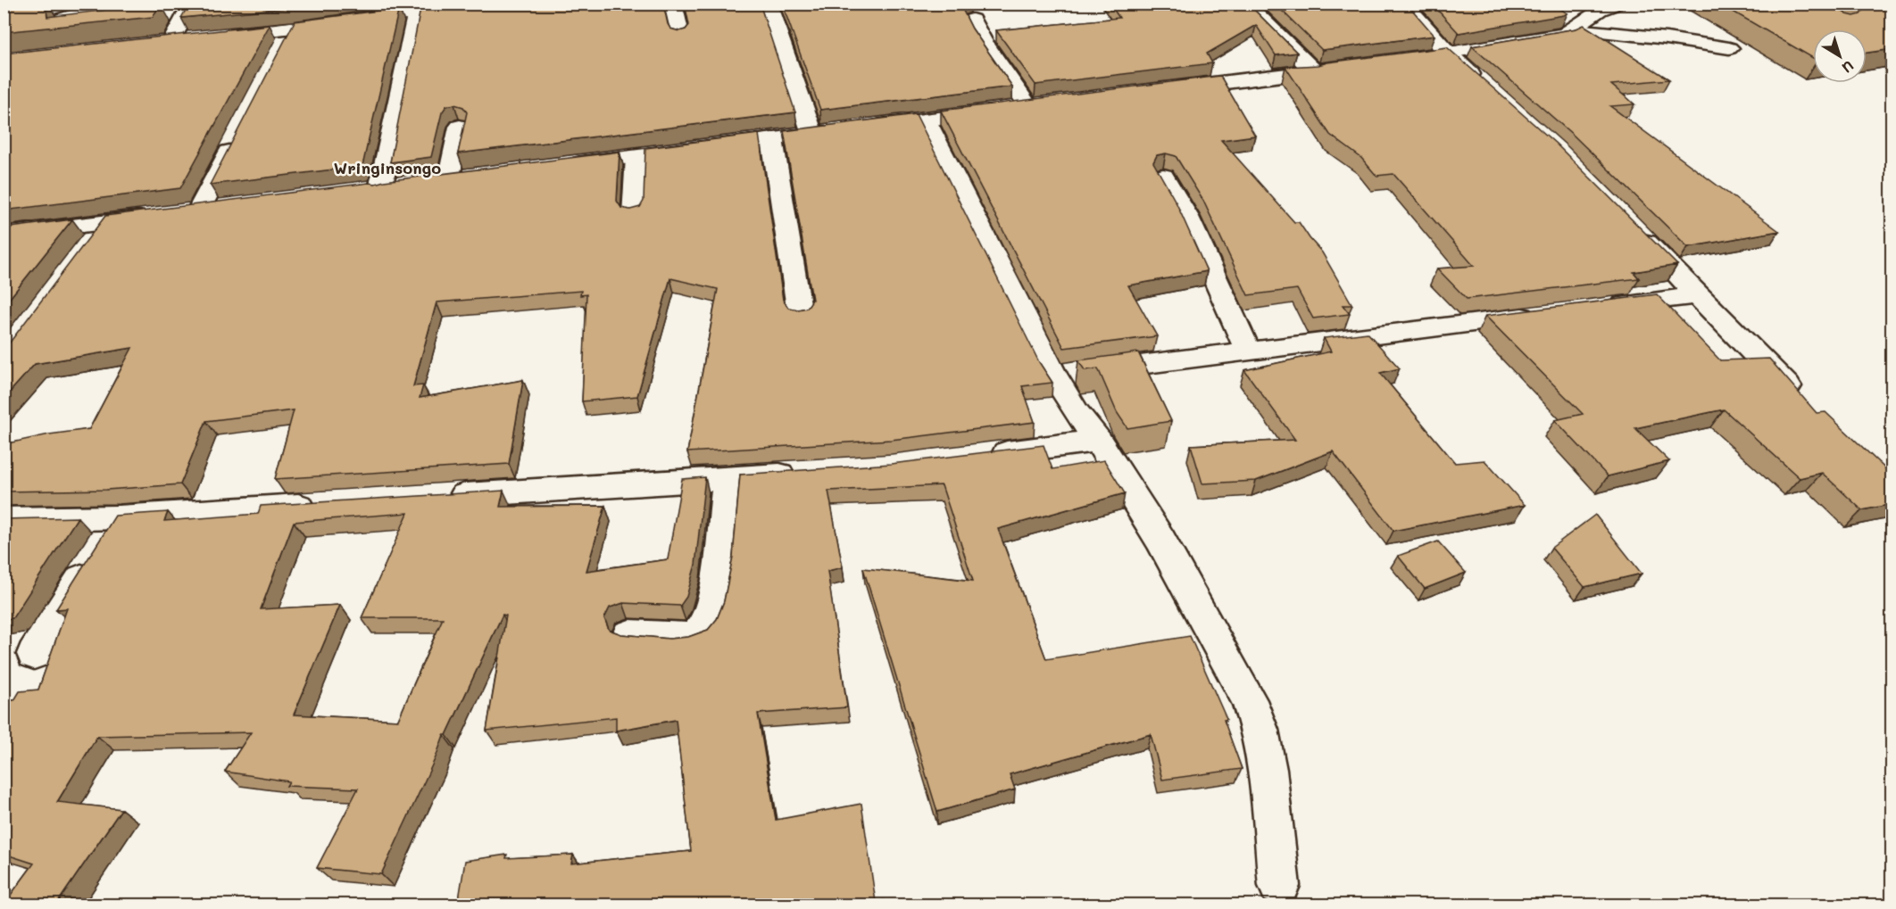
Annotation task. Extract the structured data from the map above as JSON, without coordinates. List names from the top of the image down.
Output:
{
  "districts": ["Wringinsongo"],
  "north": "bottom right"
}
